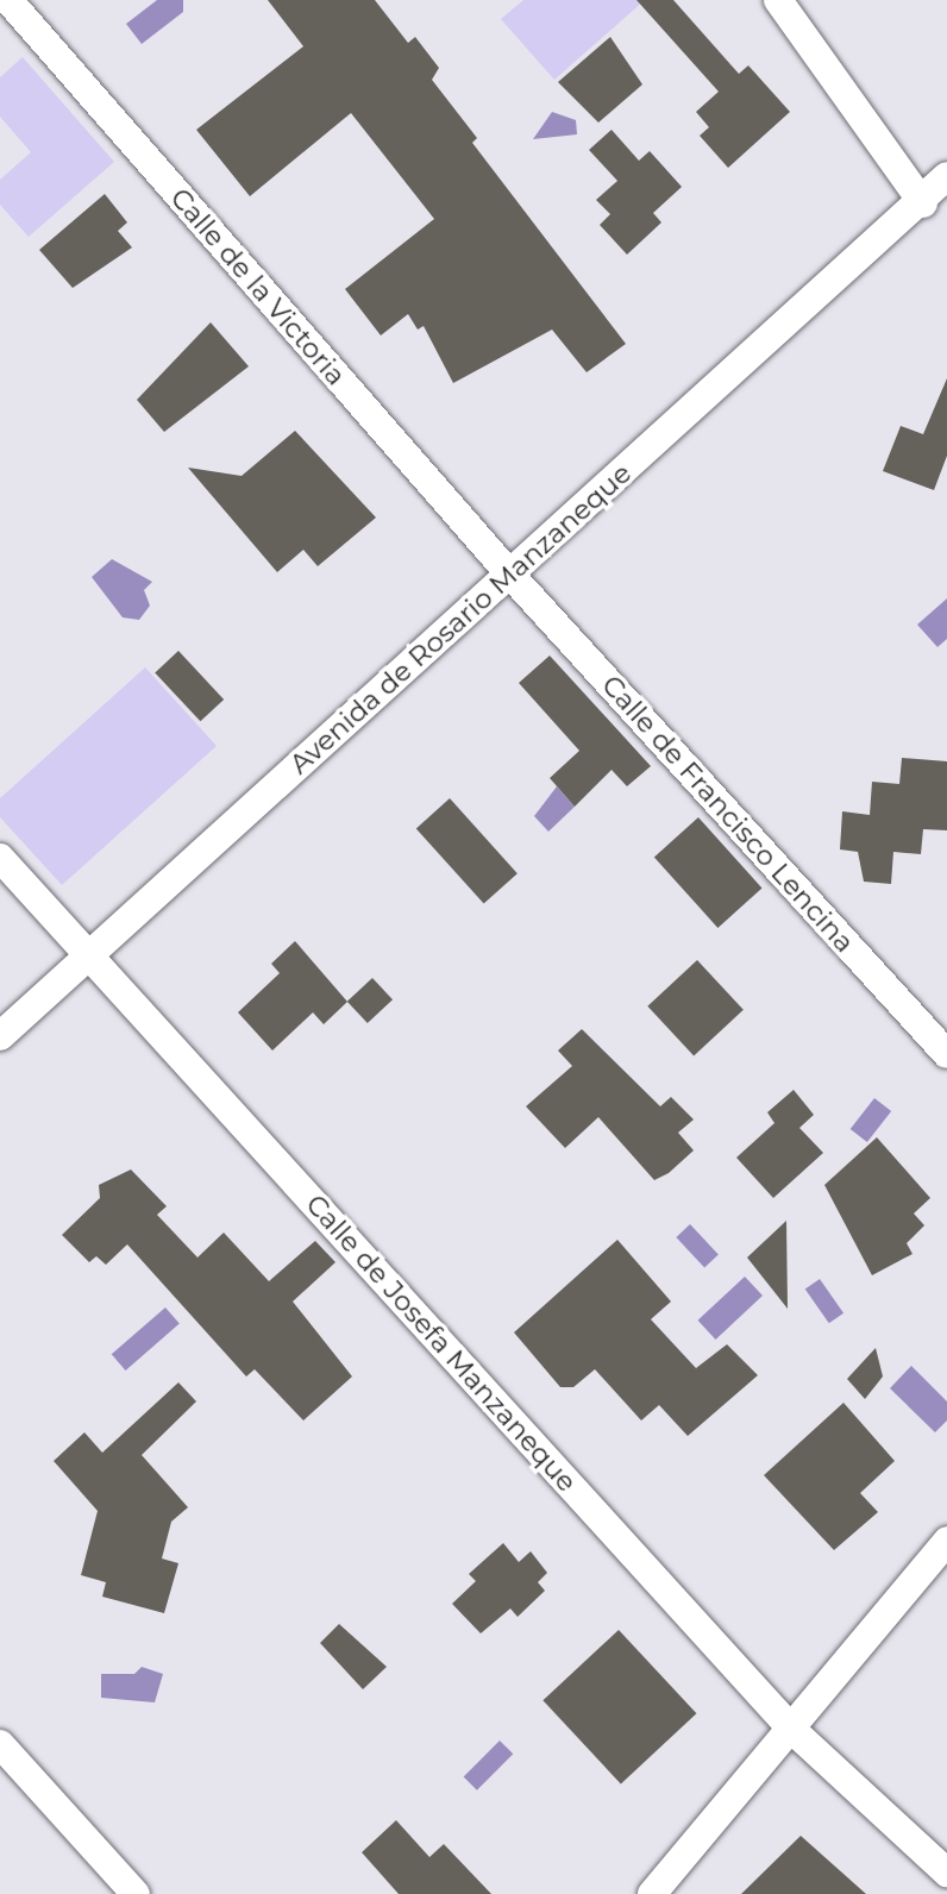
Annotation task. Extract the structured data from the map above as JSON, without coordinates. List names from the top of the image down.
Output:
{
  "streets": {
    "street": [
      "Calle de la Victoria",
      "Avenida de Rosario Manzaneque",
      "Calle de Francisco Lencina",
      "Calle de Josefa Manzaneque"
    ]
  },
  "crossings": [
    ["Calle de la Victoria", "Avenida de Rosario Manzaneque"],
    ["Calle de la Victoria", "Calle de Francisco Lencina"],
    ["Avenida de Rosario Manzaneque", "Calle de Francisco Lencina"],
    ["Avenida de Rosario Manzaneque", "Calle de Josefa Manzaneque"]
  ]
}
